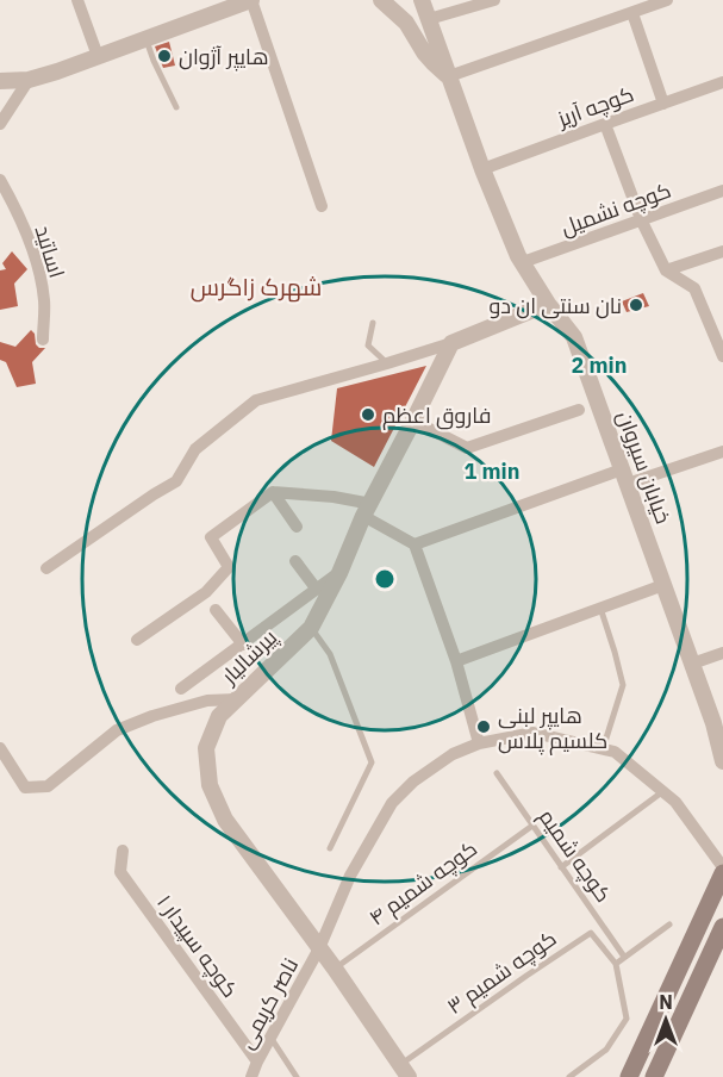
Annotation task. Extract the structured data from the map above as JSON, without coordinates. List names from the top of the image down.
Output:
{
  "streets": {
    "street": [
      "کوچه آریز",
      "کوچه نشمیل",
      "اساتید",
      "خیابان سیروان",
      "پیرشالیار",
      "کوچه سپیدار ۱",
      "ناصر کریمی"
    ],
    "lane": ["کوچه شمیم", "کوچه شمیم ۴", "کوچه شمیم ۳"]
  },
  "crossings": [
    ["کوچه آریز", "خیابان سیروان"],
    ["کوچه نشمیل", "خیابان سیروان"],
    ["پیرشالیار", "کوچه شمیم ۴"],
    ["پیرشالیار", "کوچه شمیم ۳"],
    ["پیرشالیار", "ناصر کریمی"],
    ["کوچه شمیم", "کوچه شمیم ۴"],
    ["کوچه سپیدار ۱", "ناصر کریمی"]
  ],
  "districts": ["شهرک زاگرس"],
  "places": [
    "هایپر آژوان",
    "نان سنتی ان دو",
    "فاروق اعظم",
    "هایپر لبنی کلسیم پلاس"
  ],
  "north": "top",
  "rings": ["2 min", "1 min"]
}
